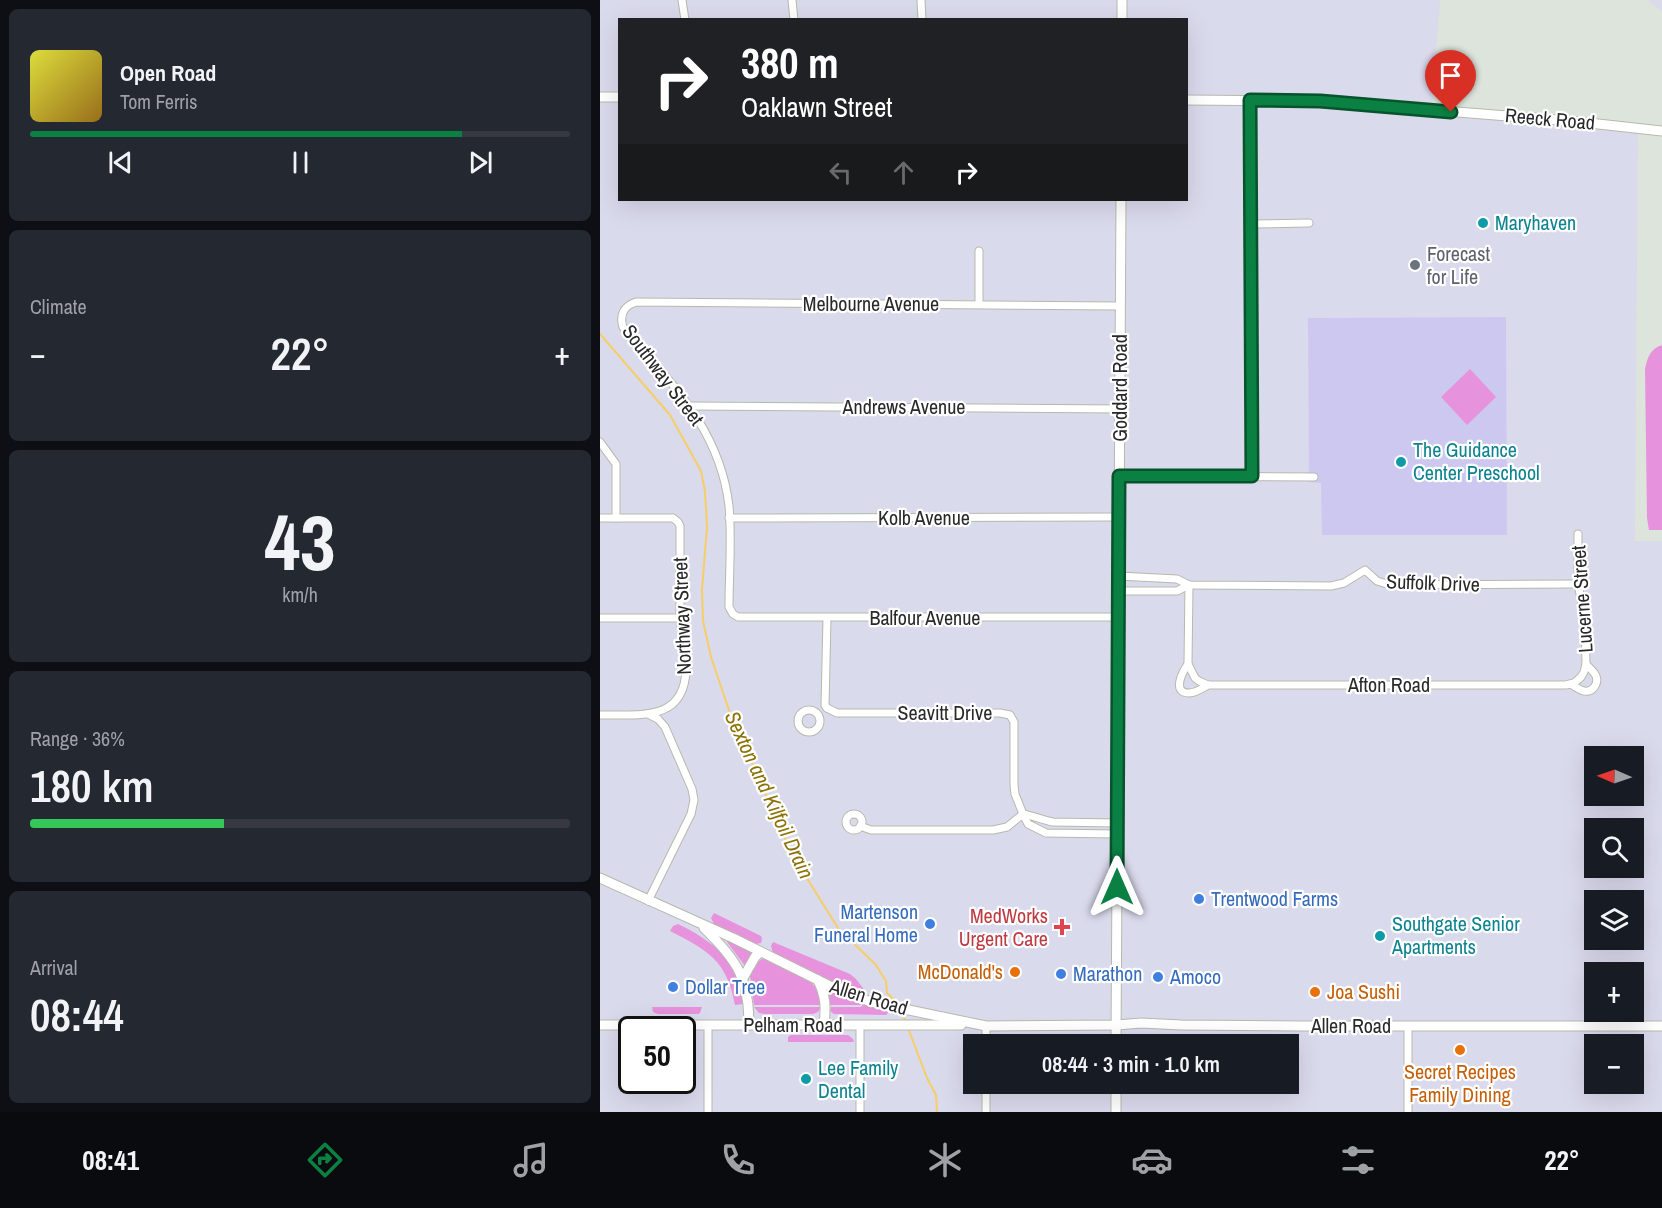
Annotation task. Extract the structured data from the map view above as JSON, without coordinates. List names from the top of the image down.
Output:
{
  "streets": {
    "main road": [
      "Reeck Road",
      "Goddard Road",
      "Allen Road",
      "Pelham Road"
    ],
    "street": [
      "Melbourne Avenue",
      "Southway Street",
      "Andrews Avenue",
      "Kolb Avenue",
      "Suffolk Drive",
      "Lucerne Street",
      "Northway Street",
      "Balfour Avenue",
      "Afton Road",
      "Seavitt Drive"
    ]
  },
  "crossings": [
    ["Melbourne Avenue", "Southway Street"],
    ["Melbourne Avenue", "Goddard Road"],
    ["Southway Street", "Andrews Avenue"],
    ["Southway Street", "Kolb Avenue"],
    ["Southway Street", "Balfour Avenue"],
    ["Goddard Road", "Andrews Avenue"],
    ["Goddard Road", "Kolb Avenue"],
    ["Goddard Road", "Suffolk Drive"],
    ["Goddard Road", "Balfour Avenue"],
    ["Goddard Road", "Allen Road"],
    ["Suffolk Drive", "Lucerne Street"],
    ["Lucerne Street", "Afton Road"],
    ["Allen Road", "Pelham Road"]
  ],
  "water": ["Sexton and Kilfoil Drain"],
  "places": {
    "other": [
      "Maryhaven",
      "Forecast for Life",
      "The Guidance Center Preschool",
      "Trentwood Farms",
      "Martenson Funeral Home",
      "Southgate Senior Apartments",
      "McDonald's",
      "Marathon",
      "Amoco",
      "Dollar Tree",
      "Joa Sushi",
      "Secret Recipes Family Dining",
      "Lee Family Dental"
    ],
    "health": ["MedWorks Urgent Care"]
  },
  "north": "left",
  "page": {
    "turn": ["380 m", "Oaklawn Street"],
    "song": ["Open Road", "Tom Ferris"],
    "tile": [
      "Climate",
      ["43", "km/h"],
      ["Range · 36%", "180 km"],
      ["Arrival", "08:44"]
    ],
    "heat": ["−", "22°", "+"],
    "map_buttons": ["+", "−"],
    "limit": "50",
    "trip": "08:44 · 3 min · 1.0 km",
    "tabs": ["08:41", "22°"]
  }
}
